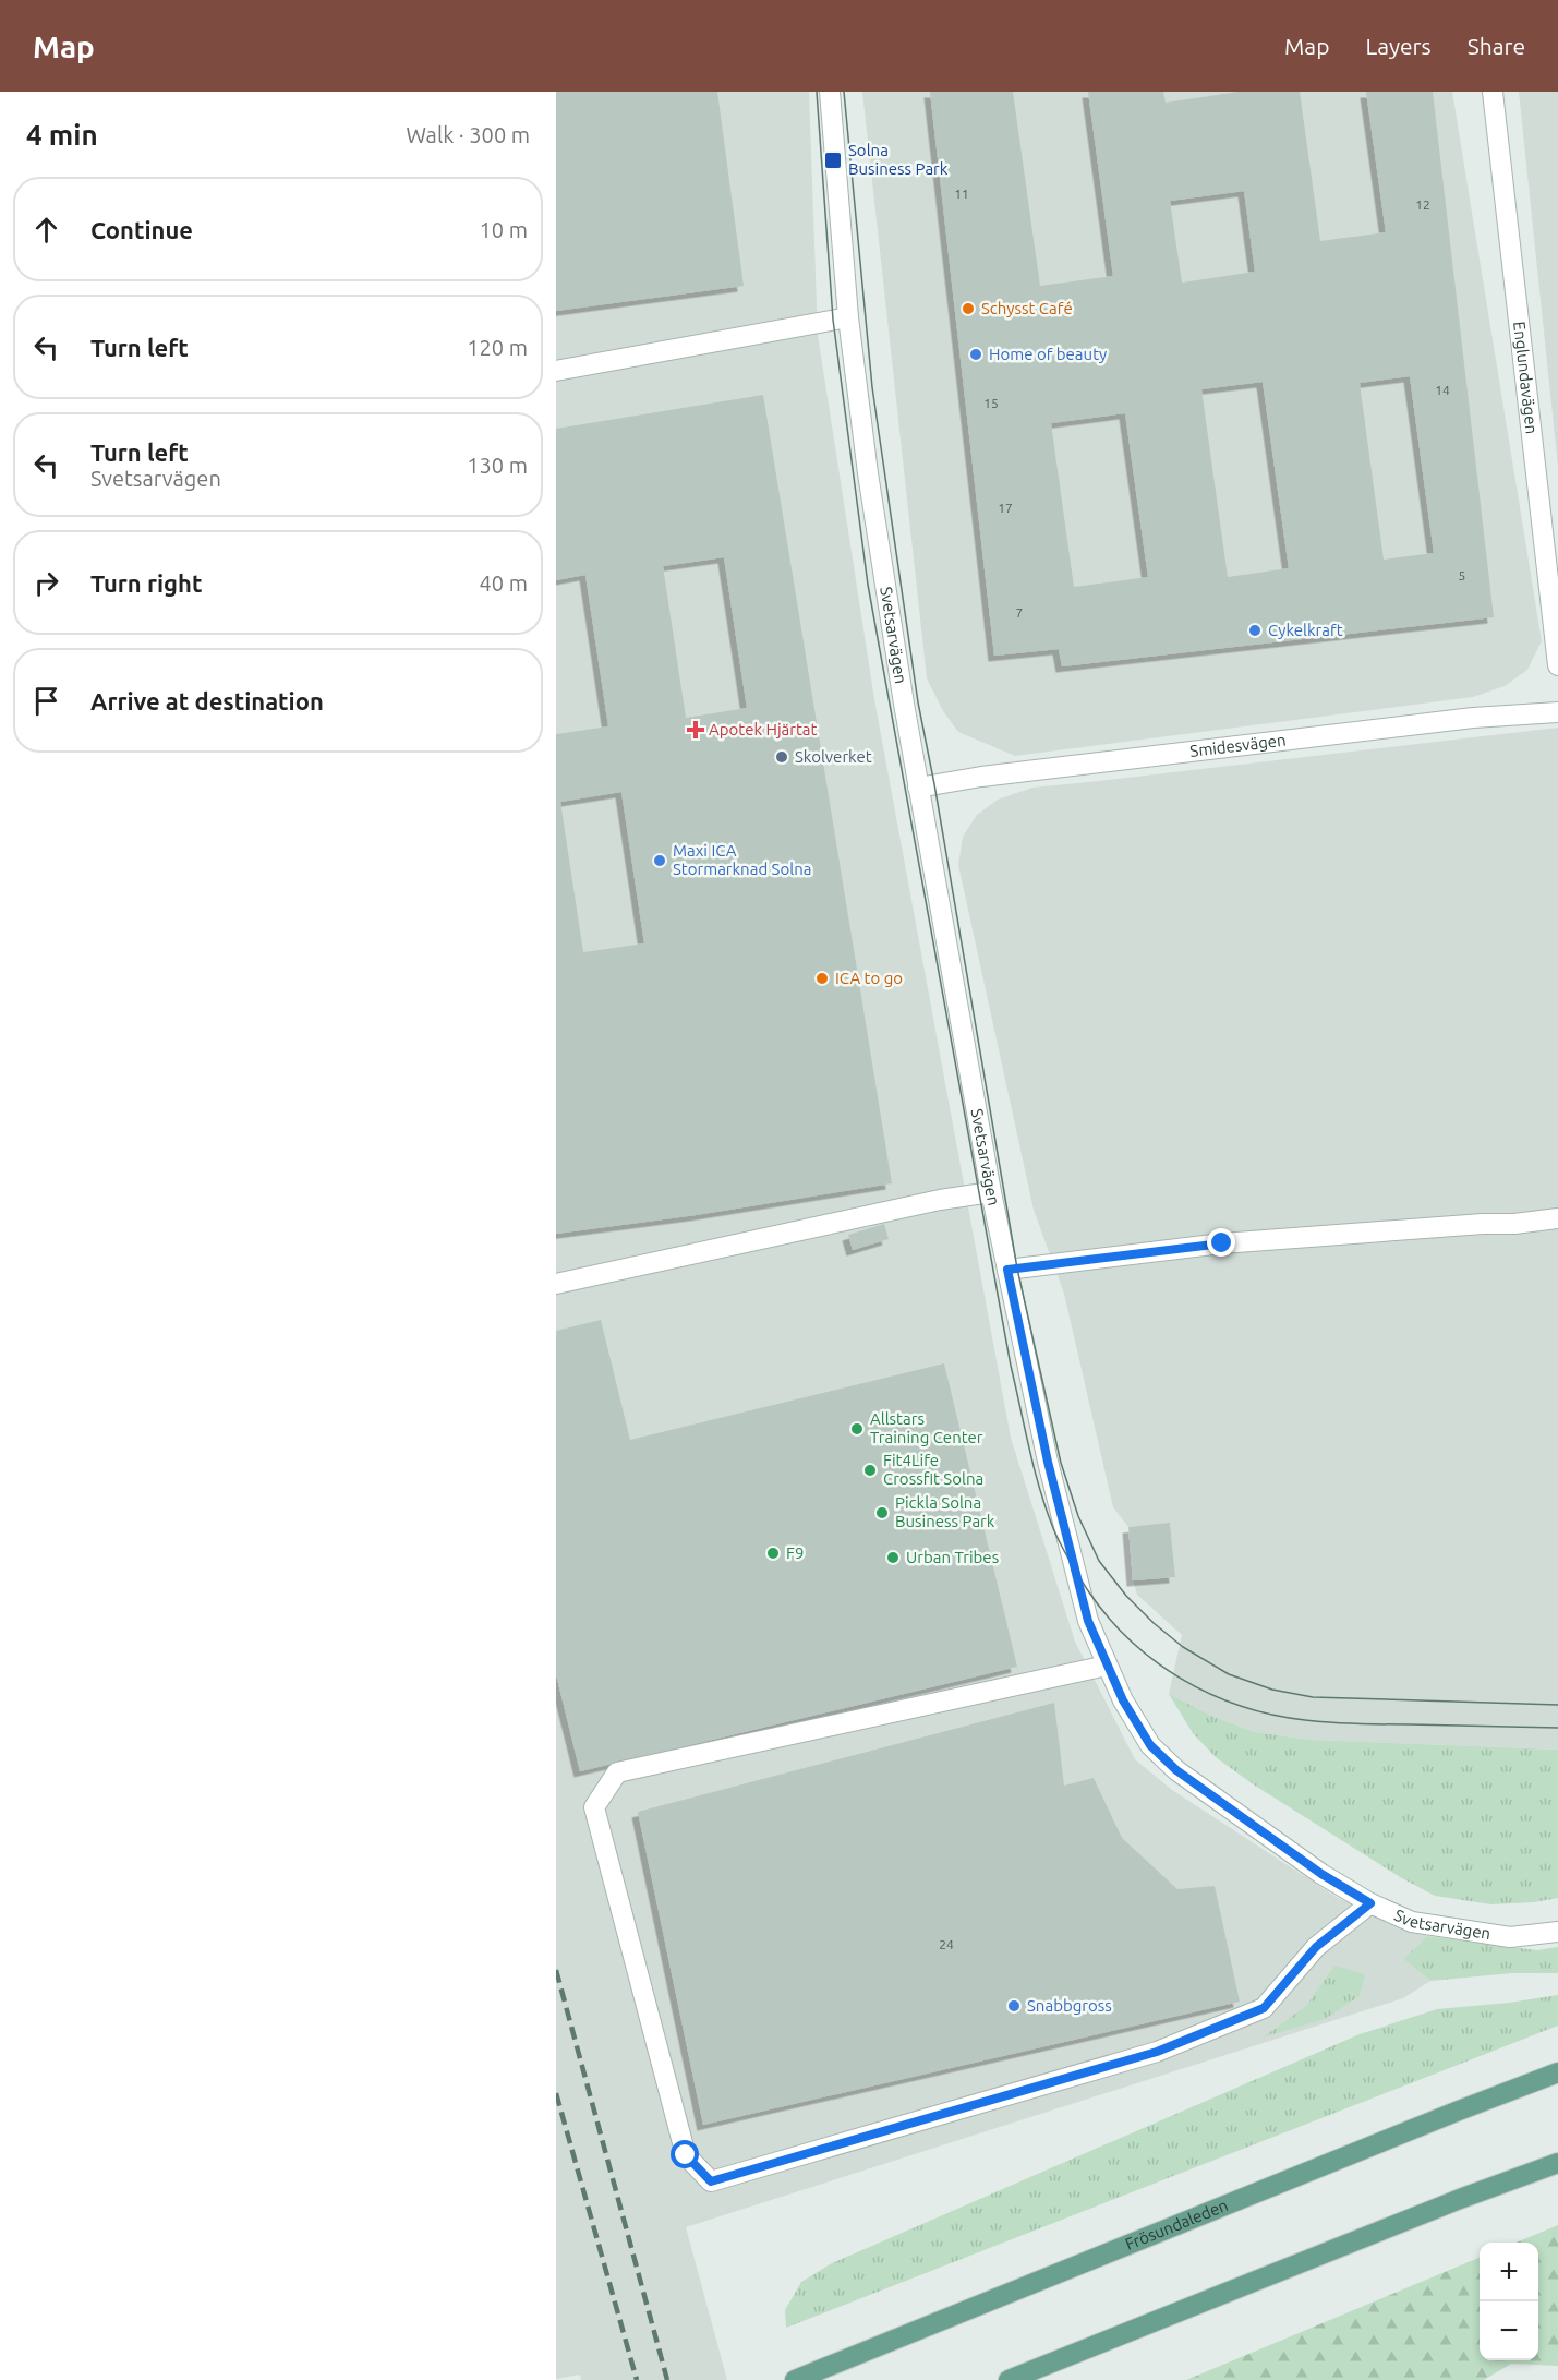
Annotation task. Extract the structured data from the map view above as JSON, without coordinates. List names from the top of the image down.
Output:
{
  "streets": {
    "main road": ["Frösundaleden"],
    "street": ["Englundavägen", "Svetsarvägen", "Smidesvägen"]
  },
  "crossings": [
    ["Svetsarvägen", "Smidesvägen"]
  ],
  "places": {
    "transit": ["Solna Business Park"],
    "other": [
      "Schysst Café",
      "Home of beauty",
      "Cykelkraft",
      "Skolverket",
      "Maxi ICA Stormarknad Solna",
      "ICA to go",
      "Allstars Training Center",
      "Fit4Life Crossfit Solna",
      "Pickla Solna Business Park",
      "F9",
      "Urban Tribes",
      "Snabbgross"
    ],
    "health": ["Apotek Hjärtat"]
  },
  "house_numbers": [
    "11",
    "12",
    "14",
    "15",
    "17",
    "5",
    "7",
    "24"
  ],
  "page": {
    "header": "Map",
    "nav": ["Map", "Layers", "Share"],
    "heading": ["4 min", "Walk · 300 m"],
    "list": [
      ["Continue", "10 m"],
      ["Turn left", "120 m"],
      ["Turn left", "Svetsarvägen", "130 m"],
      ["Turn right", "40 m"],
      "Arrive at destination"
    ],
    "map_buttons": ["+", "−"]
  }
}
